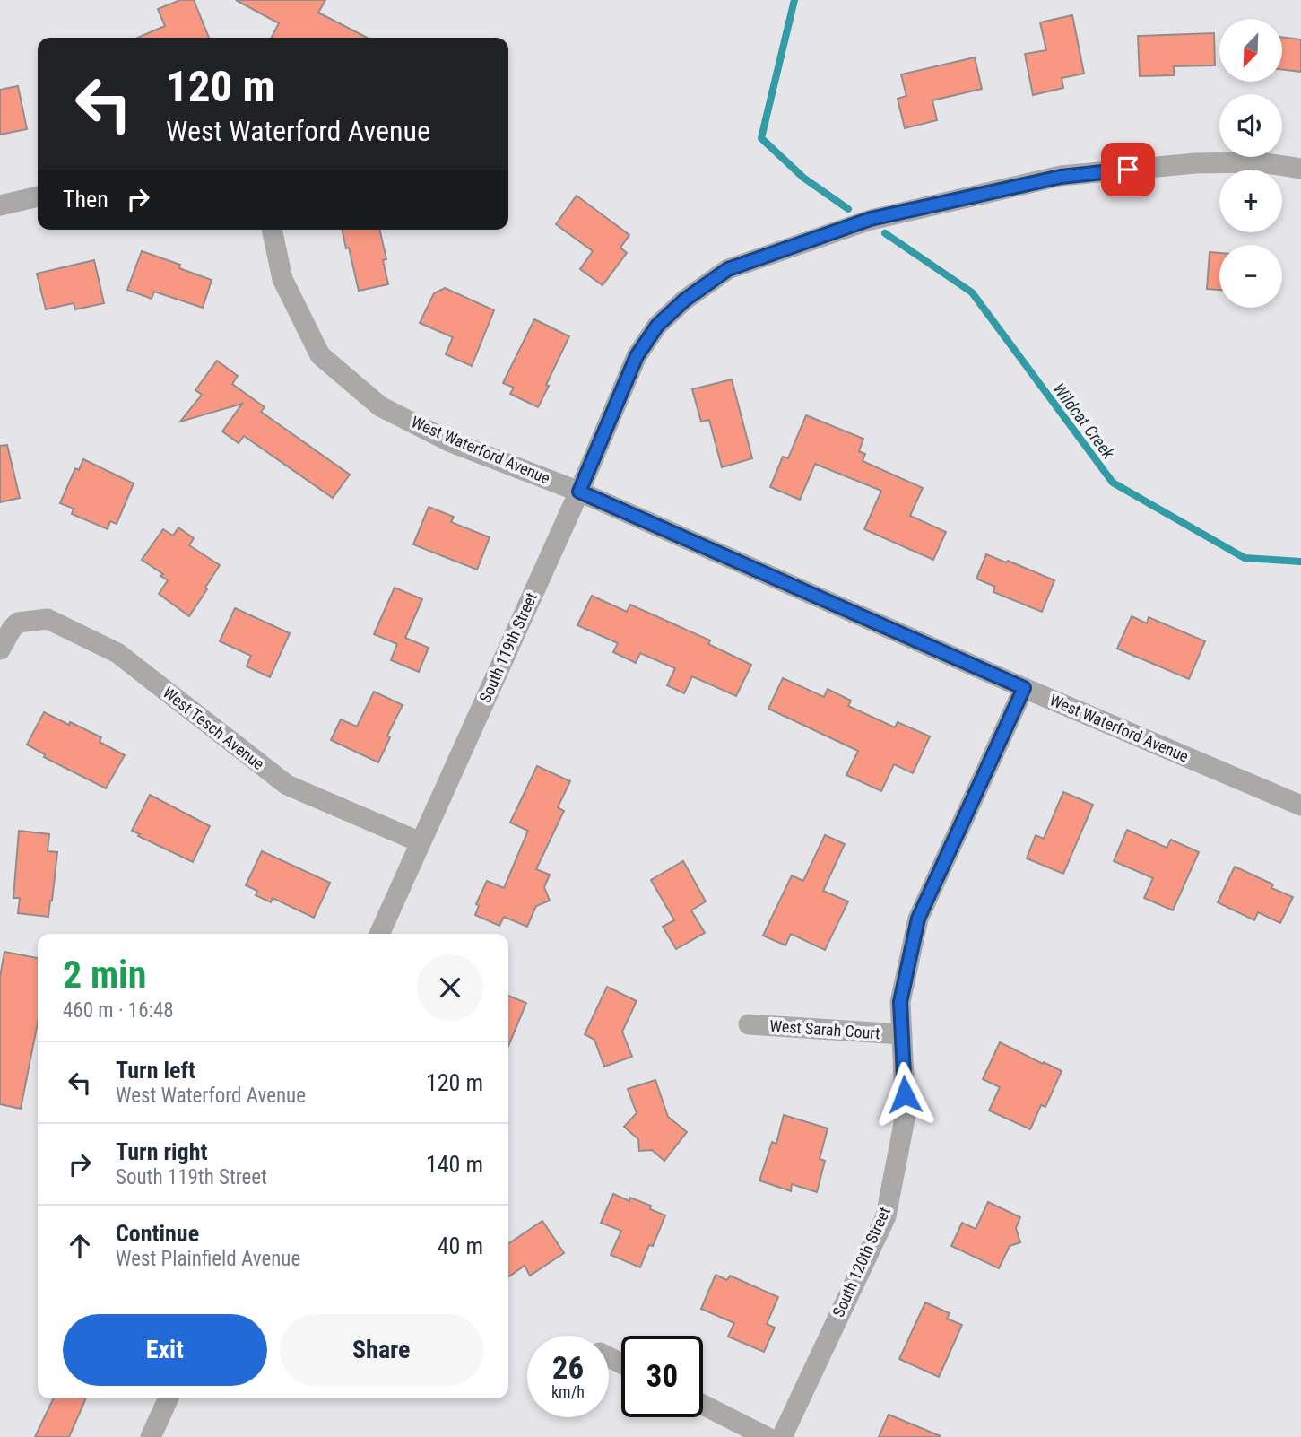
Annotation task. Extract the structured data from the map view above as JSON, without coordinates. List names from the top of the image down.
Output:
{
  "streets": {
    "street": [
      "West Waterford Avenue",
      "South 119th Street",
      "West Tesch Avenue",
      "West Sarah Court",
      "South 120th Street"
    ]
  },
  "crossings": [
    ["West Waterford Avenue", "South 119th Street"],
    ["West Waterford Avenue", "South 120th Street"],
    ["South 119th Street", "West Tesch Avenue"],
    ["West Sarah Court", "South 120th Street"]
  ],
  "water": ["Wildcat Creek"],
  "north": "bottom left",
  "page": {
    "map_buttons": ["+", "−"],
    "turn": ["120 m", "West Waterford Avenue"],
    "then": "Then",
    "heading": ["2 min", "460 m · 16:48"],
    "list": [
      {
        "name": "Turn left",
        "note": "West Waterford Avenue",
        "value": "120 m"
      },
      {
        "name": "Turn right",
        "note": "South 119th Street",
        "value": "140 m"
      },
      {
        "name": "Continue",
        "note": "West Plainfield Avenue",
        "value": "40 m"
      }
    ],
    "buttons": ["Exit", "Share"],
    "speed": "26 km/h",
    "limit": "30"
  }
}
